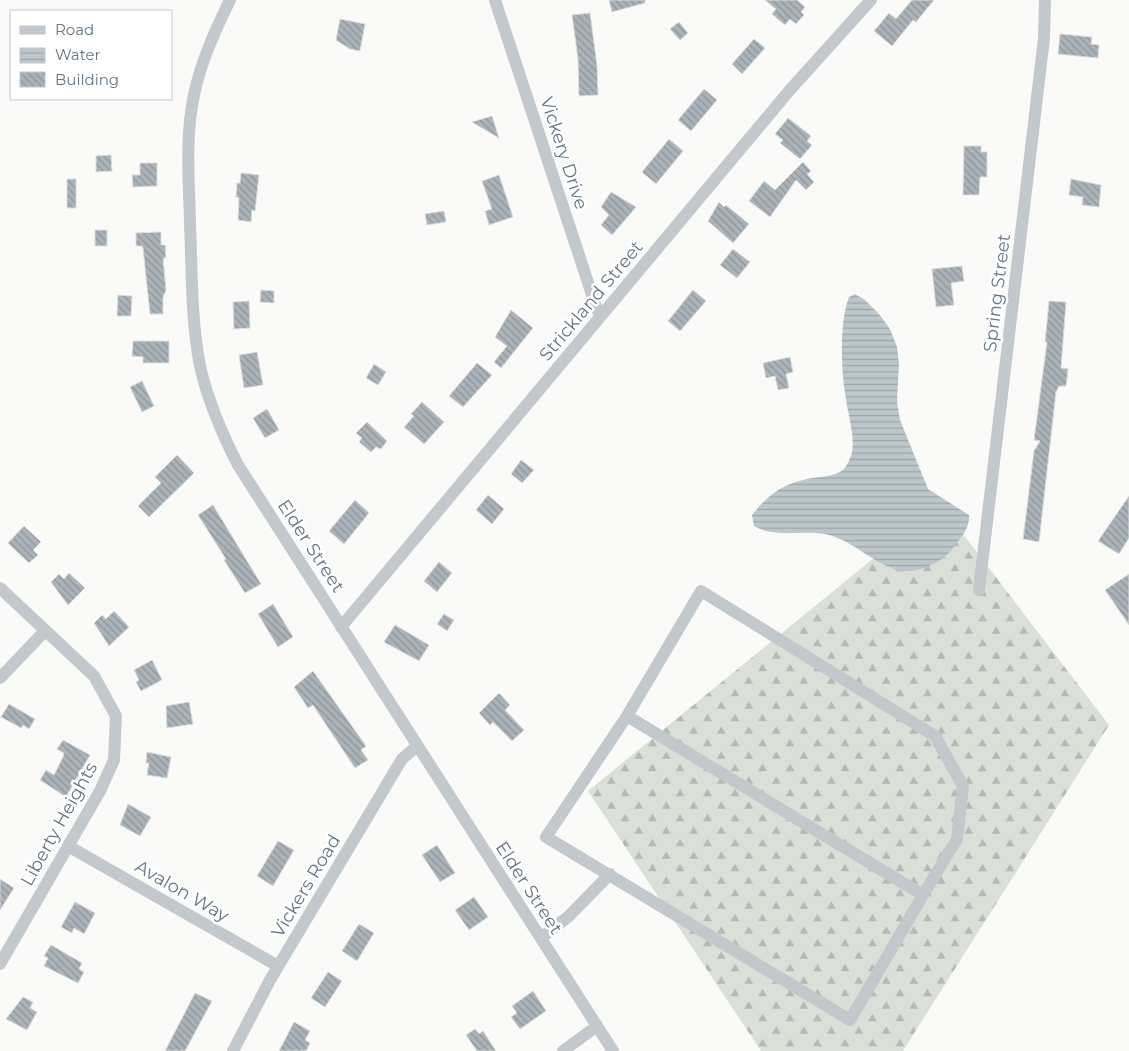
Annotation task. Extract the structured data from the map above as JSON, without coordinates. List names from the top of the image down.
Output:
{
  "streets": {
    "street": [
      "Vickery Drive",
      "Spring Street",
      "Strickland Street",
      "Elder Street",
      "Liberty Heights",
      "Vickers Road",
      "Avalon Way"
    ]
  },
  "crossings": [
    ["Vickery Drive", "Strickland Street"],
    ["Strickland Street", "Elder Street"],
    ["Elder Street", "Vickers Road"],
    ["Liberty Heights", "Avalon Way"],
    ["Vickers Road", "Avalon Way"]
  ],
  "legend": ["Road", "Water", "Building"]
}
